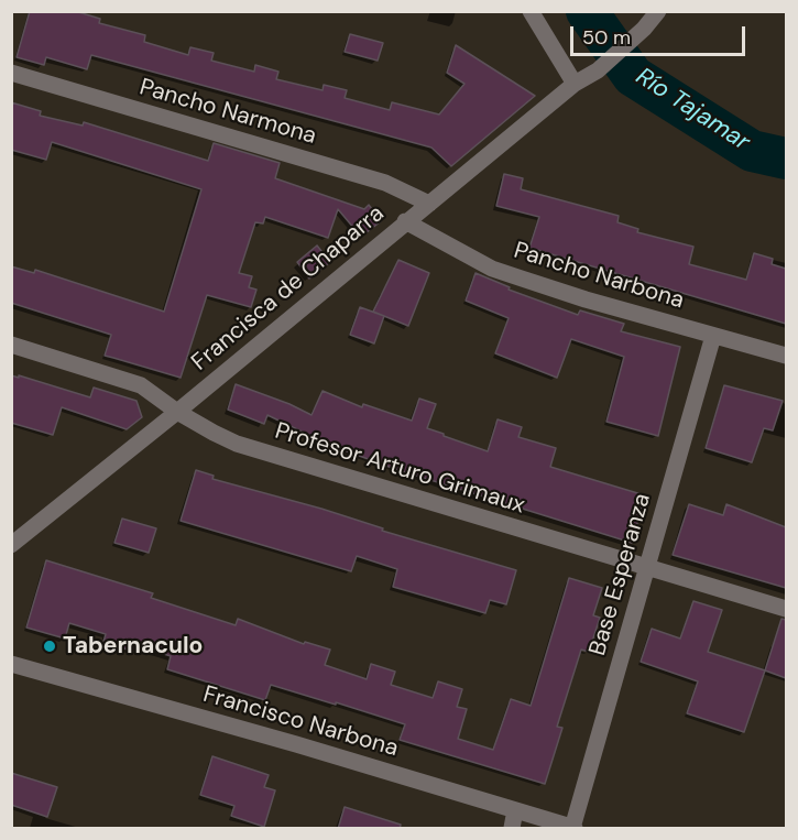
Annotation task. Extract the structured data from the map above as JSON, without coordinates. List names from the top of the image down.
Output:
{
  "streets": {
    "street": [
      "Pancho Narmona",
      "Pancho Narbona",
      "Francisca de Chaparra",
      "Profesor Arturo Grimaux",
      "Base Esperanza",
      "Francisco Narbona"
    ]
  },
  "crossings": [
    ["Pancho Narmona", "Francisca de Chaparra"],
    ["Pancho Narbona", "Francisca de Chaparra"],
    ["Pancho Narbona", "Base Esperanza"],
    ["Francisca de Chaparra", "Profesor Arturo Grimaux"],
    ["Profesor Arturo Grimaux", "Base Esperanza"],
    ["Base Esperanza", "Francisco Narbona"]
  ],
  "water": ["Río Tajamar"],
  "places": ["Tabernaculo"],
  "scale_bar": "50 m"
}
